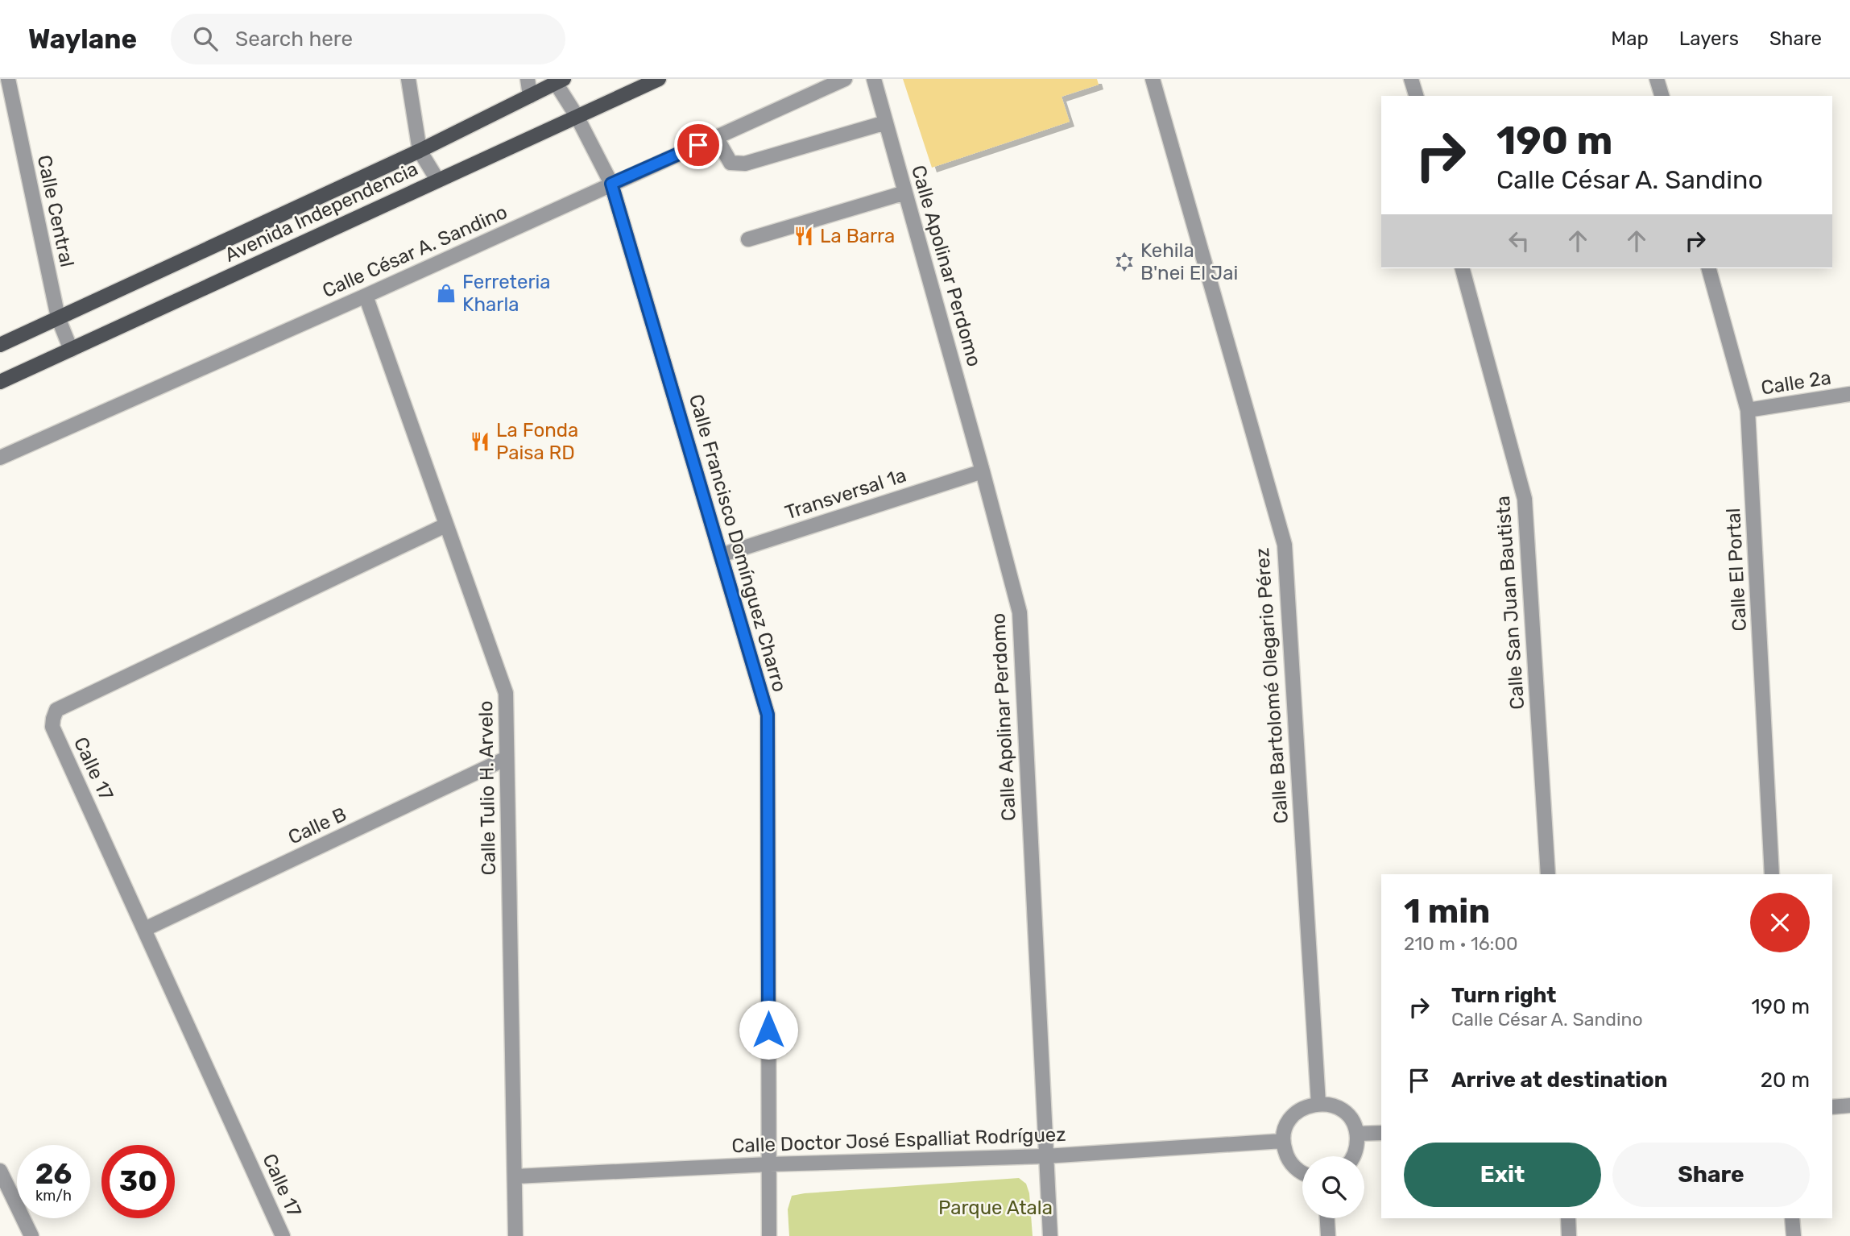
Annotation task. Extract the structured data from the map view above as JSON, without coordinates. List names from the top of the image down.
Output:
{
  "streets": {
    "main road": ["Avenida Independencia"],
    "street": [
      "Calle Central",
      "Calle César A. Sandino",
      "Calle Apolinar Perdomo",
      "Calle 2a",
      "Transversal 1a",
      "Calle Francisco Domínguez Charro",
      "Calle El Portal",
      "Calle San Juan Bautista",
      "Calle Bartolomé Olegario Pérez",
      "Calle 17",
      "Calle Tulio H. Arvelo",
      "Calle B",
      "Calle Doctor José Espalliat Rodríguez"
    ]
  },
  "crossings": [
    ["Calle Central", "Avenida Independencia"],
    ["Avenida Independencia", "Calle Francisco Domínguez Charro"],
    ["Calle César A. Sandino", "Calle Francisco Domínguez Charro"],
    ["Calle César A. Sandino", "Calle Tulio H. Arvelo"],
    ["Calle Apolinar Perdomo", "Transversal 1a"],
    ["Calle Apolinar Perdomo", "Calle Doctor José Espalliat Rodríguez"],
    ["Calle 2a", "Calle El Portal"],
    ["Transversal 1a", "Calle Francisco Domínguez Charro"],
    ["Calle Francisco Domínguez Charro", "Calle Doctor José Espalliat Rodríguez"],
    ["Calle 17", "Calle Tulio H. Arvelo"],
    ["Calle 17", "Calle B"],
    ["Calle Tulio H. Arvelo", "Calle B"],
    ["Calle Tulio H. Arvelo", "Calle Doctor José Espalliat Rodríguez"]
  ],
  "parks": ["Parque Atala"],
  "places": {
    "restaurant": ["La Barra", "La Fonda Paisa RD"],
    "synagogue": ["Kehila B'nei El Jai"],
    "shop": ["Ferreteria Kharla"]
  },
  "page": {
    "header": "Waylane",
    "search": "Search here",
    "nav": ["Map", "Layers", "Share"],
    "turn": ["190 m", "Calle César A. Sandino"],
    "heading": ["1 min", "210 m · 16:00"],
    "list": [
      {
        "name": "Turn right",
        "note": "Calle César A. Sandino",
        "value": "190 m"
      },
      {
        "name": "Arrive at destination",
        "value": "20 m"
      }
    ],
    "buttons": ["Exit", "Share"],
    "speed": "26 km/h",
    "limit": "30"
  }
}
